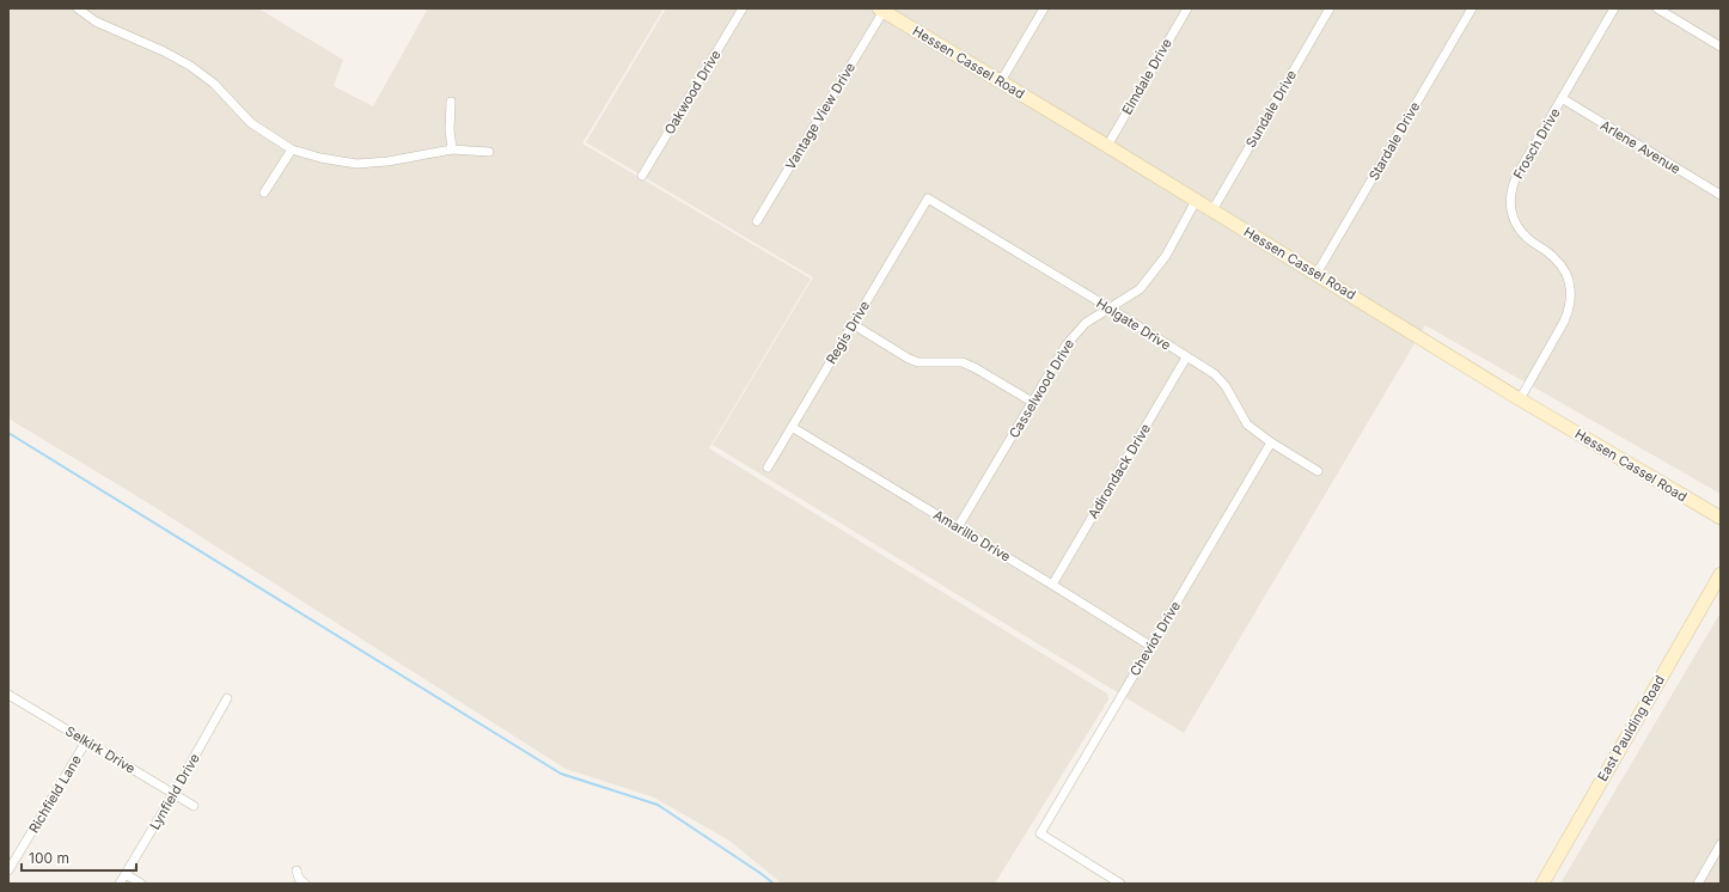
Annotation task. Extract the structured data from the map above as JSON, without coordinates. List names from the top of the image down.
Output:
{
  "streets": {
    "main road": ["Hessen Cassel Road", "East Paulding Road"],
    "street": [
      "Elmdale Drive",
      "Oakwood Drive",
      "Sundale Drive",
      "Vantage View Drive",
      "Stardale Drive",
      "Frosch Drive",
      "Arlene Avenue",
      "Holgate Drive",
      "Regis Drive",
      "Casselwood Drive",
      "Adirondack Drive",
      "Amarillo Drive",
      "Cheviot Drive",
      "Selkirk Drive",
      "Lynfield Drive",
      "Richfield Lane"
    ]
  },
  "crossings": [
    ["Hessen Cassel Road", "Elmdale Drive"],
    ["Hessen Cassel Road", "Sundale Drive"],
    ["Hessen Cassel Road", "Vantage View Drive"],
    ["Hessen Cassel Road", "Stardale Drive"],
    ["Hessen Cassel Road", "Frosch Drive"],
    ["Hessen Cassel Road", "Casselwood Drive"],
    ["Frosch Drive", "Arlene Avenue"],
    ["Holgate Drive", "Regis Drive"],
    ["Holgate Drive", "Casselwood Drive"],
    ["Holgate Drive", "Adirondack Drive"],
    ["Holgate Drive", "Cheviot Drive"],
    ["Regis Drive", "Amarillo Drive"],
    ["Casselwood Drive", "Amarillo Drive"],
    ["Adirondack Drive", "Amarillo Drive"],
    ["Amarillo Drive", "Cheviot Drive"],
    ["Selkirk Drive", "Lynfield Drive"],
    ["Selkirk Drive", "Richfield Lane"]
  ],
  "scale_bar": "100 m"
}
